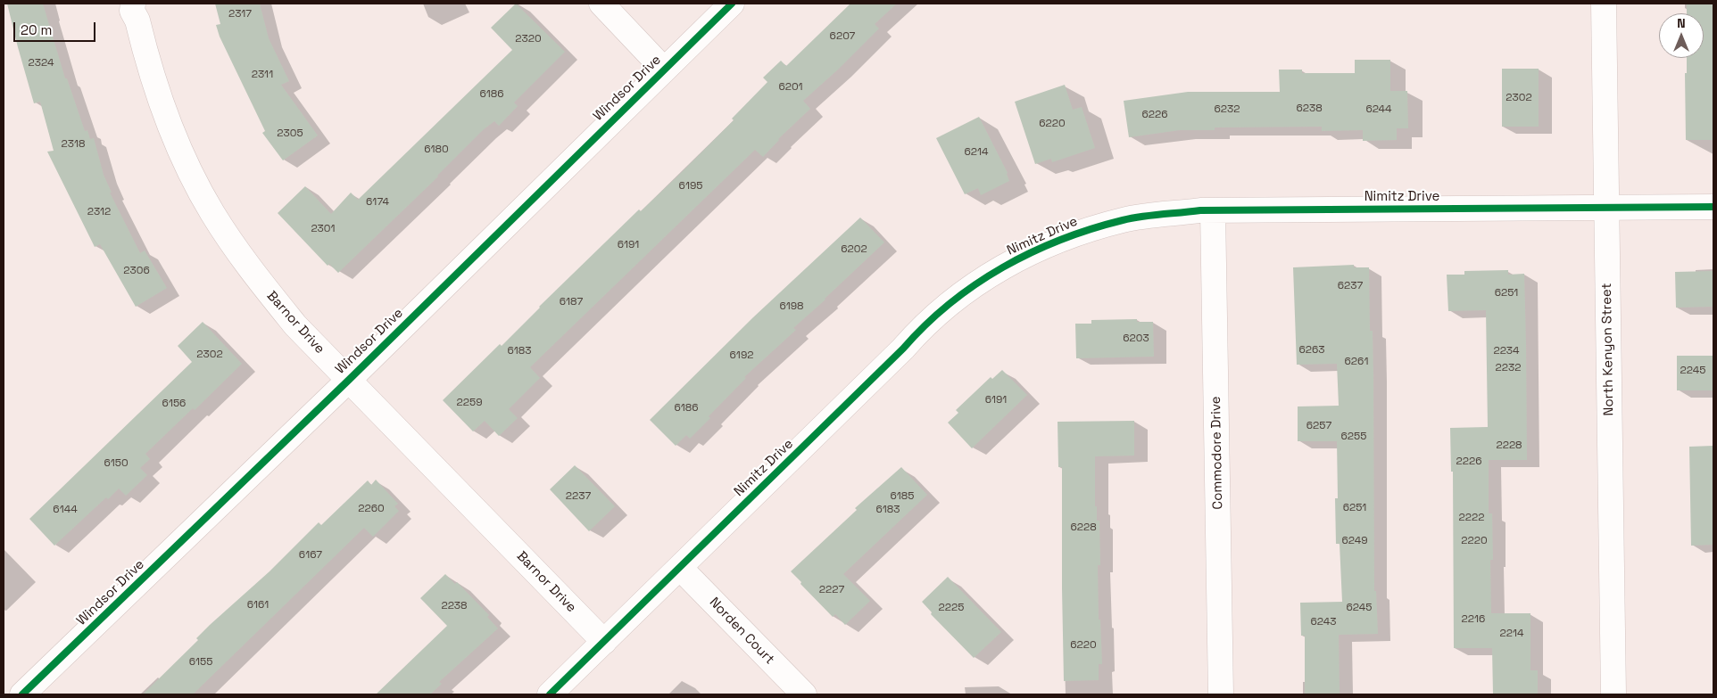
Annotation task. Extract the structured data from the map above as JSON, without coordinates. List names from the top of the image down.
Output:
{
  "streets": {
    "street": [
      "Windsor Drive",
      "Nimitz Drive",
      "Barnor Drive",
      "North Kenyon Street",
      "Commodore Drive",
      "Norden Court"
    ]
  },
  "crossings": [
    ["Windsor Drive", "Barnor Drive"],
    ["Nimitz Drive", "Barnor Drive"],
    ["Nimitz Drive", "North Kenyon Street"],
    ["Nimitz Drive", "Commodore Drive"],
    ["Nimitz Drive", "Norden Court"]
  ],
  "house_numbers": [
    "2317",
    "6207",
    "2320",
    "2324",
    "2311",
    "6201",
    "6186",
    "2302",
    "6238",
    "6232",
    "6244",
    "6226",
    "6220",
    "2305",
    "2318",
    "6180",
    "6214",
    "6195",
    "6174",
    "2312",
    "2301",
    "6191",
    "6202",
    "2306",
    "6237",
    "6251",
    "6187",
    "6198",
    "6203",
    "6263",
    "6183",
    "2234",
    "2302",
    "6192",
    "6261",
    "2232",
    "2245",
    "6191",
    "2259",
    "6156",
    "6186",
    "6257",
    "6255",
    "2228",
    "2226",
    "6150",
    "2237",
    "6185",
    "6251",
    "2260",
    "6144",
    "6183",
    "2222",
    "6228",
    "6249",
    "2220",
    "6167",
    "2227",
    "6161",
    "2238",
    "2225",
    "6245",
    "2216",
    "6243",
    "2214",
    "6220",
    "6155"
  ],
  "scale_bar": "20 m",
  "north": "top"
}
